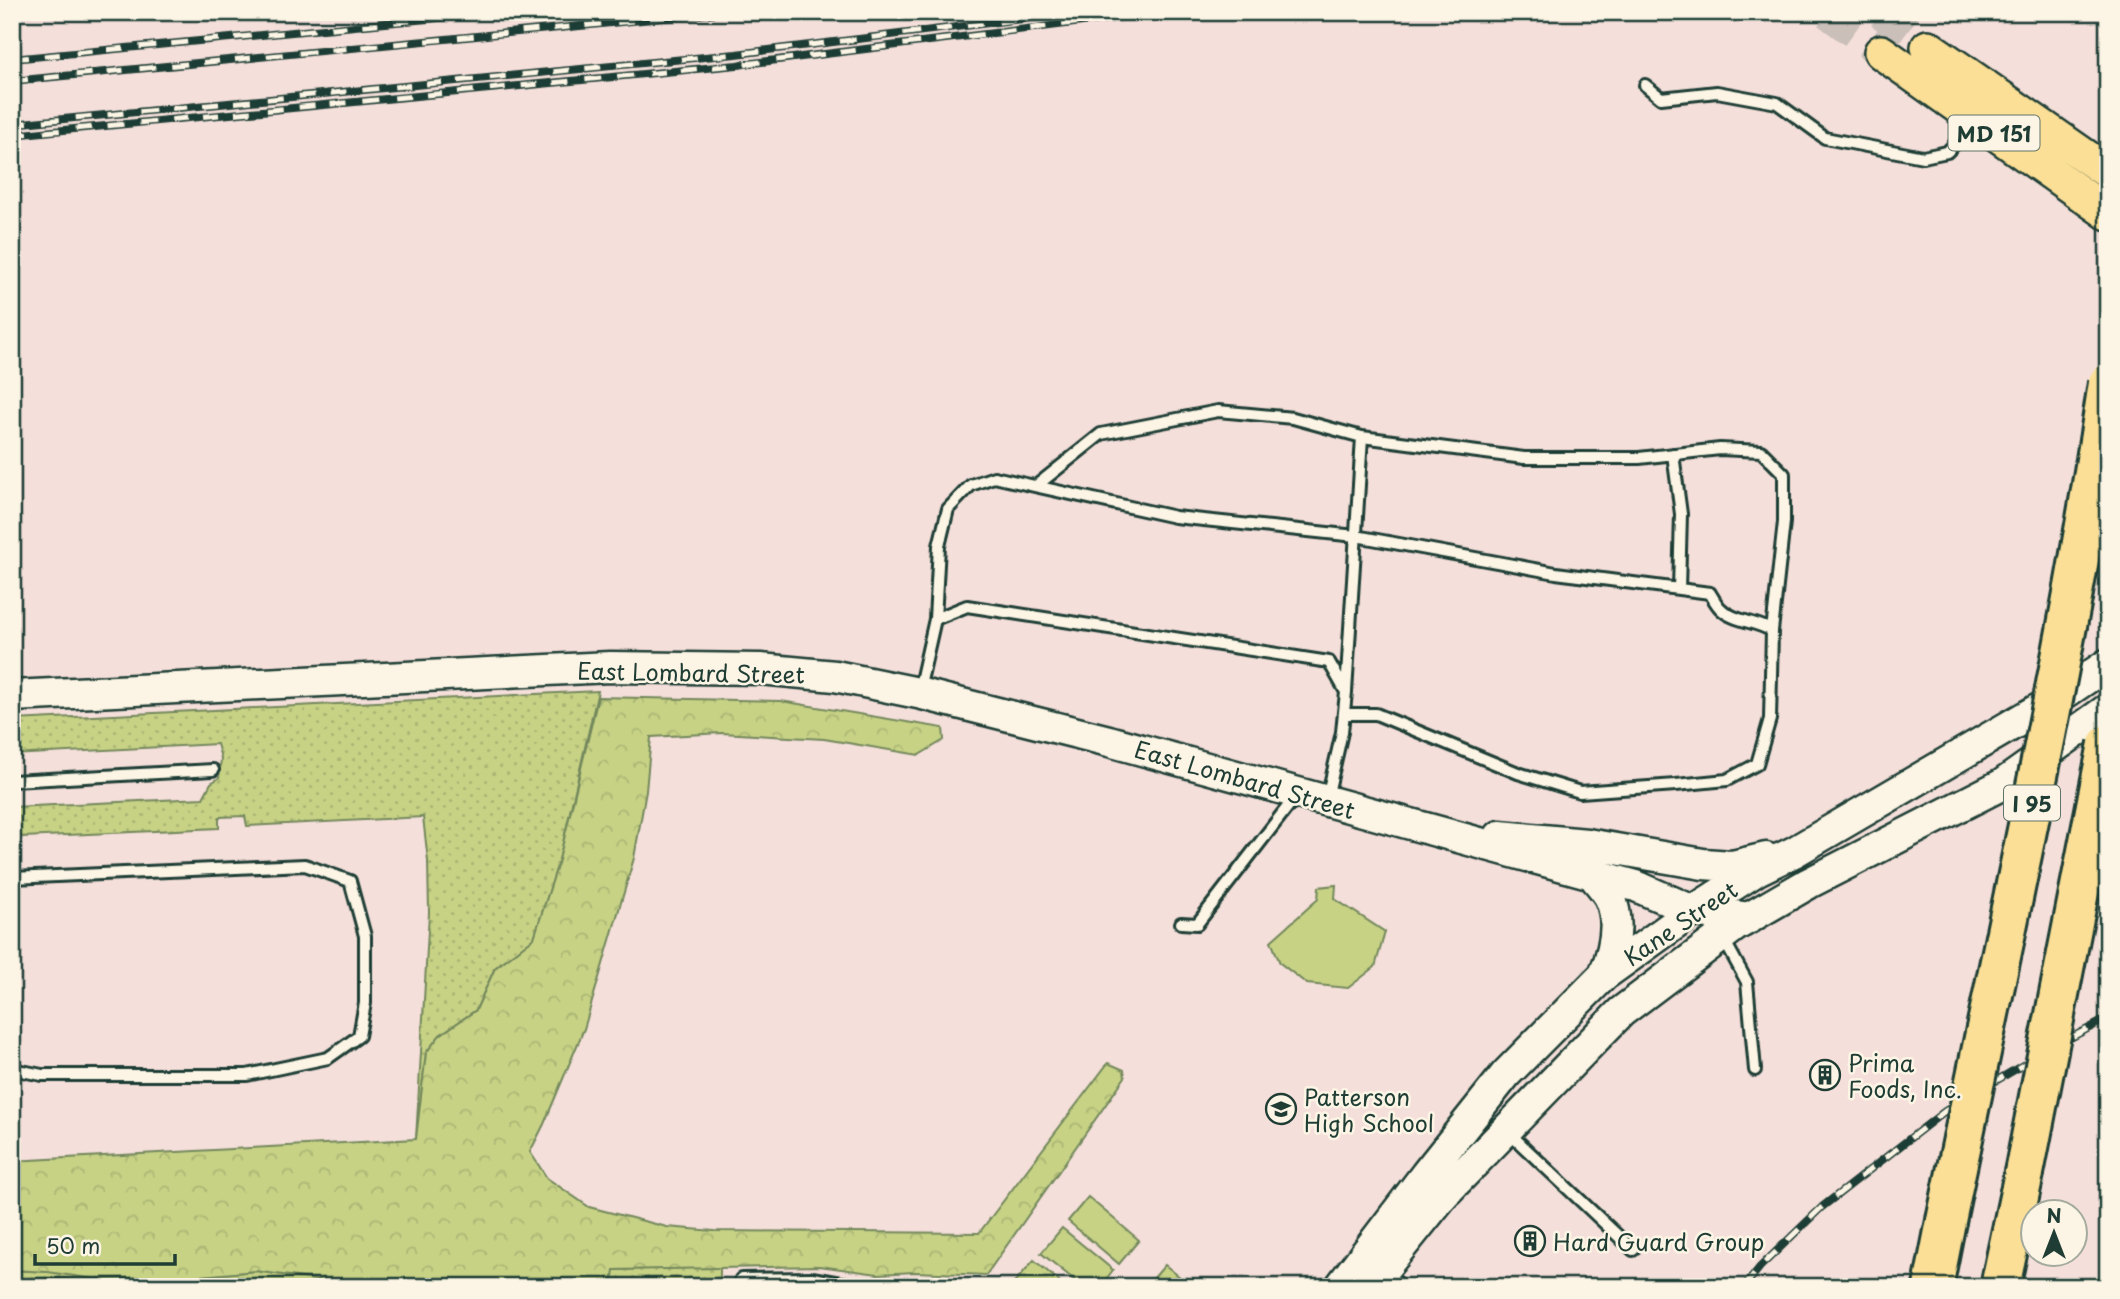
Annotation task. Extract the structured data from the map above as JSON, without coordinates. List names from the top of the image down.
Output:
{
  "streets": {
    "highway": ["I 95"],
    "main road": ["MD 151", "East Lombard Street", "Kane Street"]
  },
  "crossings": [
    ["East Lombard Street", "Kane Street"]
  ],
  "places": {
    "building": ["Prima Foods, Inc.", "Hard Guard Group"],
    "school or university": ["Patterson High School"]
  },
  "scale_bar": "50 m",
  "north": "top"
}
